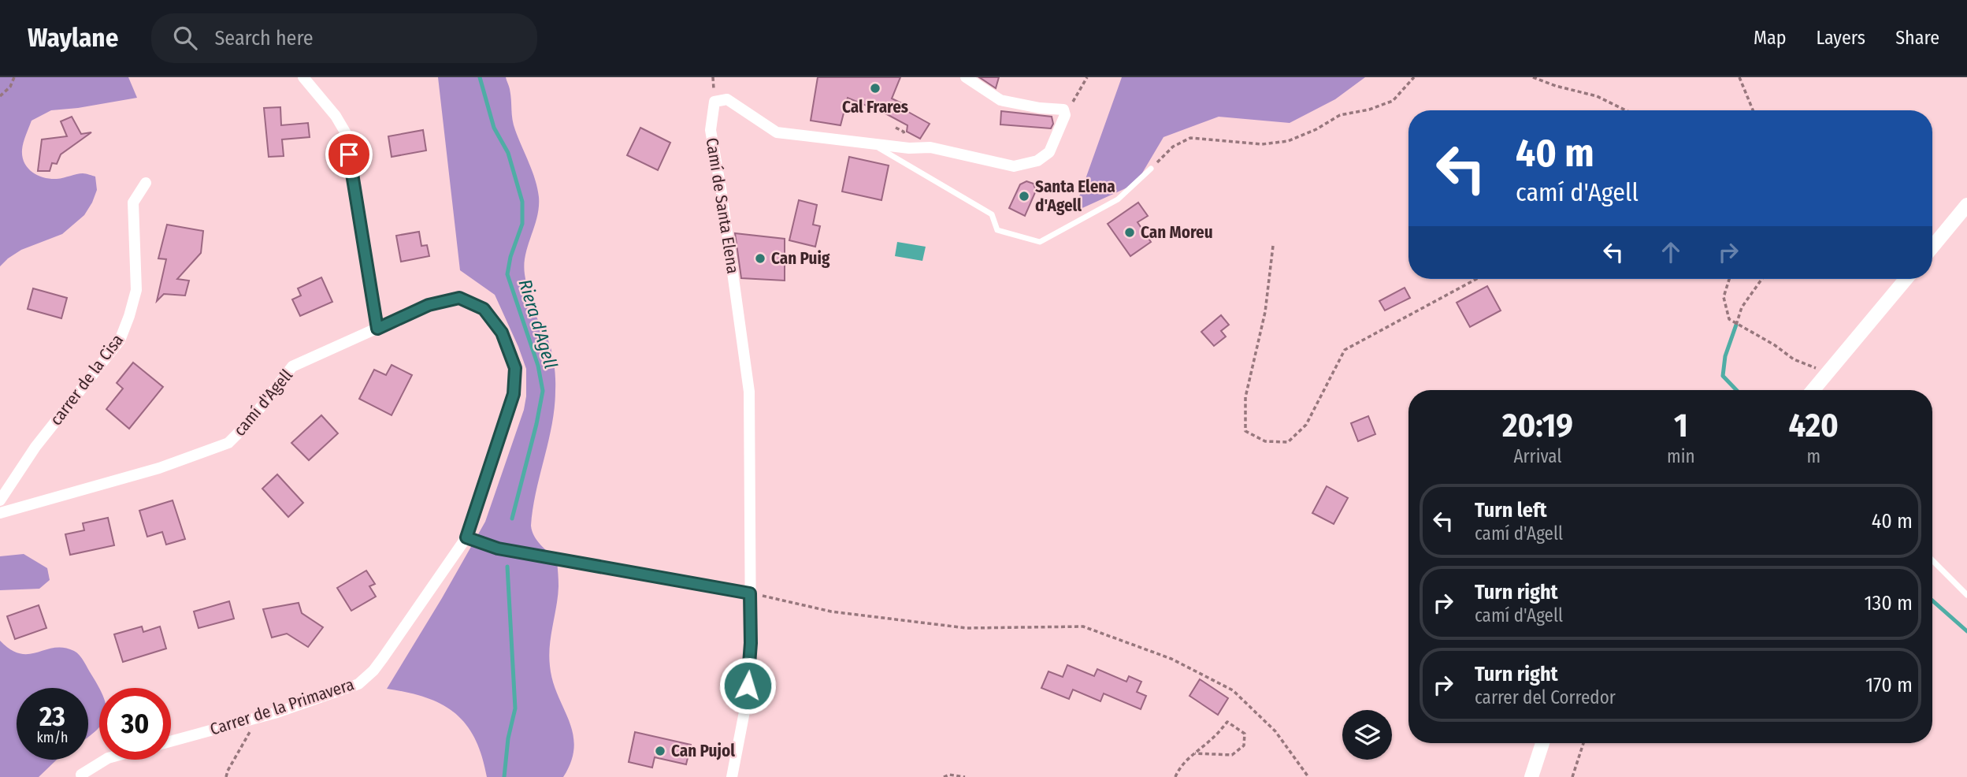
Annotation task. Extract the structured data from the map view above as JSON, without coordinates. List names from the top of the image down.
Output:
{
  "streets": {
    "street": [
      "Camí de Santa Elena",
      "carrer de la Cisa",
      "camí d'Agell",
      "Carrer de la Primavera"
    ]
  },
  "crossings": [
    ["camí d'Agell", "Carrer de la Primavera"]
  ],
  "water": ["Riera d'Agell"],
  "places": [
    "Cal Frares",
    "Santa Elena d'Agell",
    "Can Moreu",
    "Can Puig",
    "Can Pujol"
  ],
  "page": {
    "header": "Waylane",
    "search": "Search here",
    "nav": ["Map", "Layers", "Share"],
    "turn": ["40 m", "camí d'Agell"],
    "eta": [
      "20:19",
      "Arrival",
      "1",
      "min",
      "420",
      "m"
    ],
    "list": [
      {
        "name": "Turn left",
        "note": "camí d'Agell",
        "value": "40 m"
      },
      {
        "name": "Turn right",
        "note": "camí d'Agell",
        "value": "130 m"
      },
      {
        "name": "Turn right",
        "note": "carrer del Corredor",
        "value": "170 m"
      }
    ],
    "speed": "23 km/h",
    "limit": "30"
  }
}
